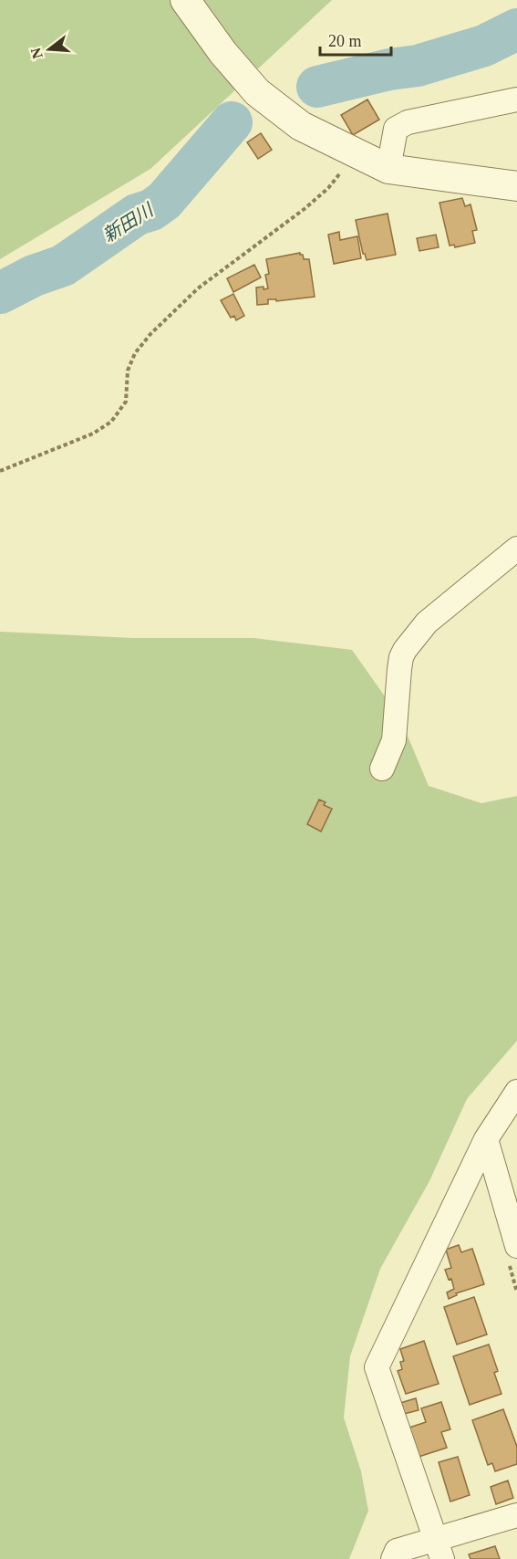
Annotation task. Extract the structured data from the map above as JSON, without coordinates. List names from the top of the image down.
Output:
{
  "water": ["新田川"],
  "scale_bar": "20 m",
  "north": "left"
}
